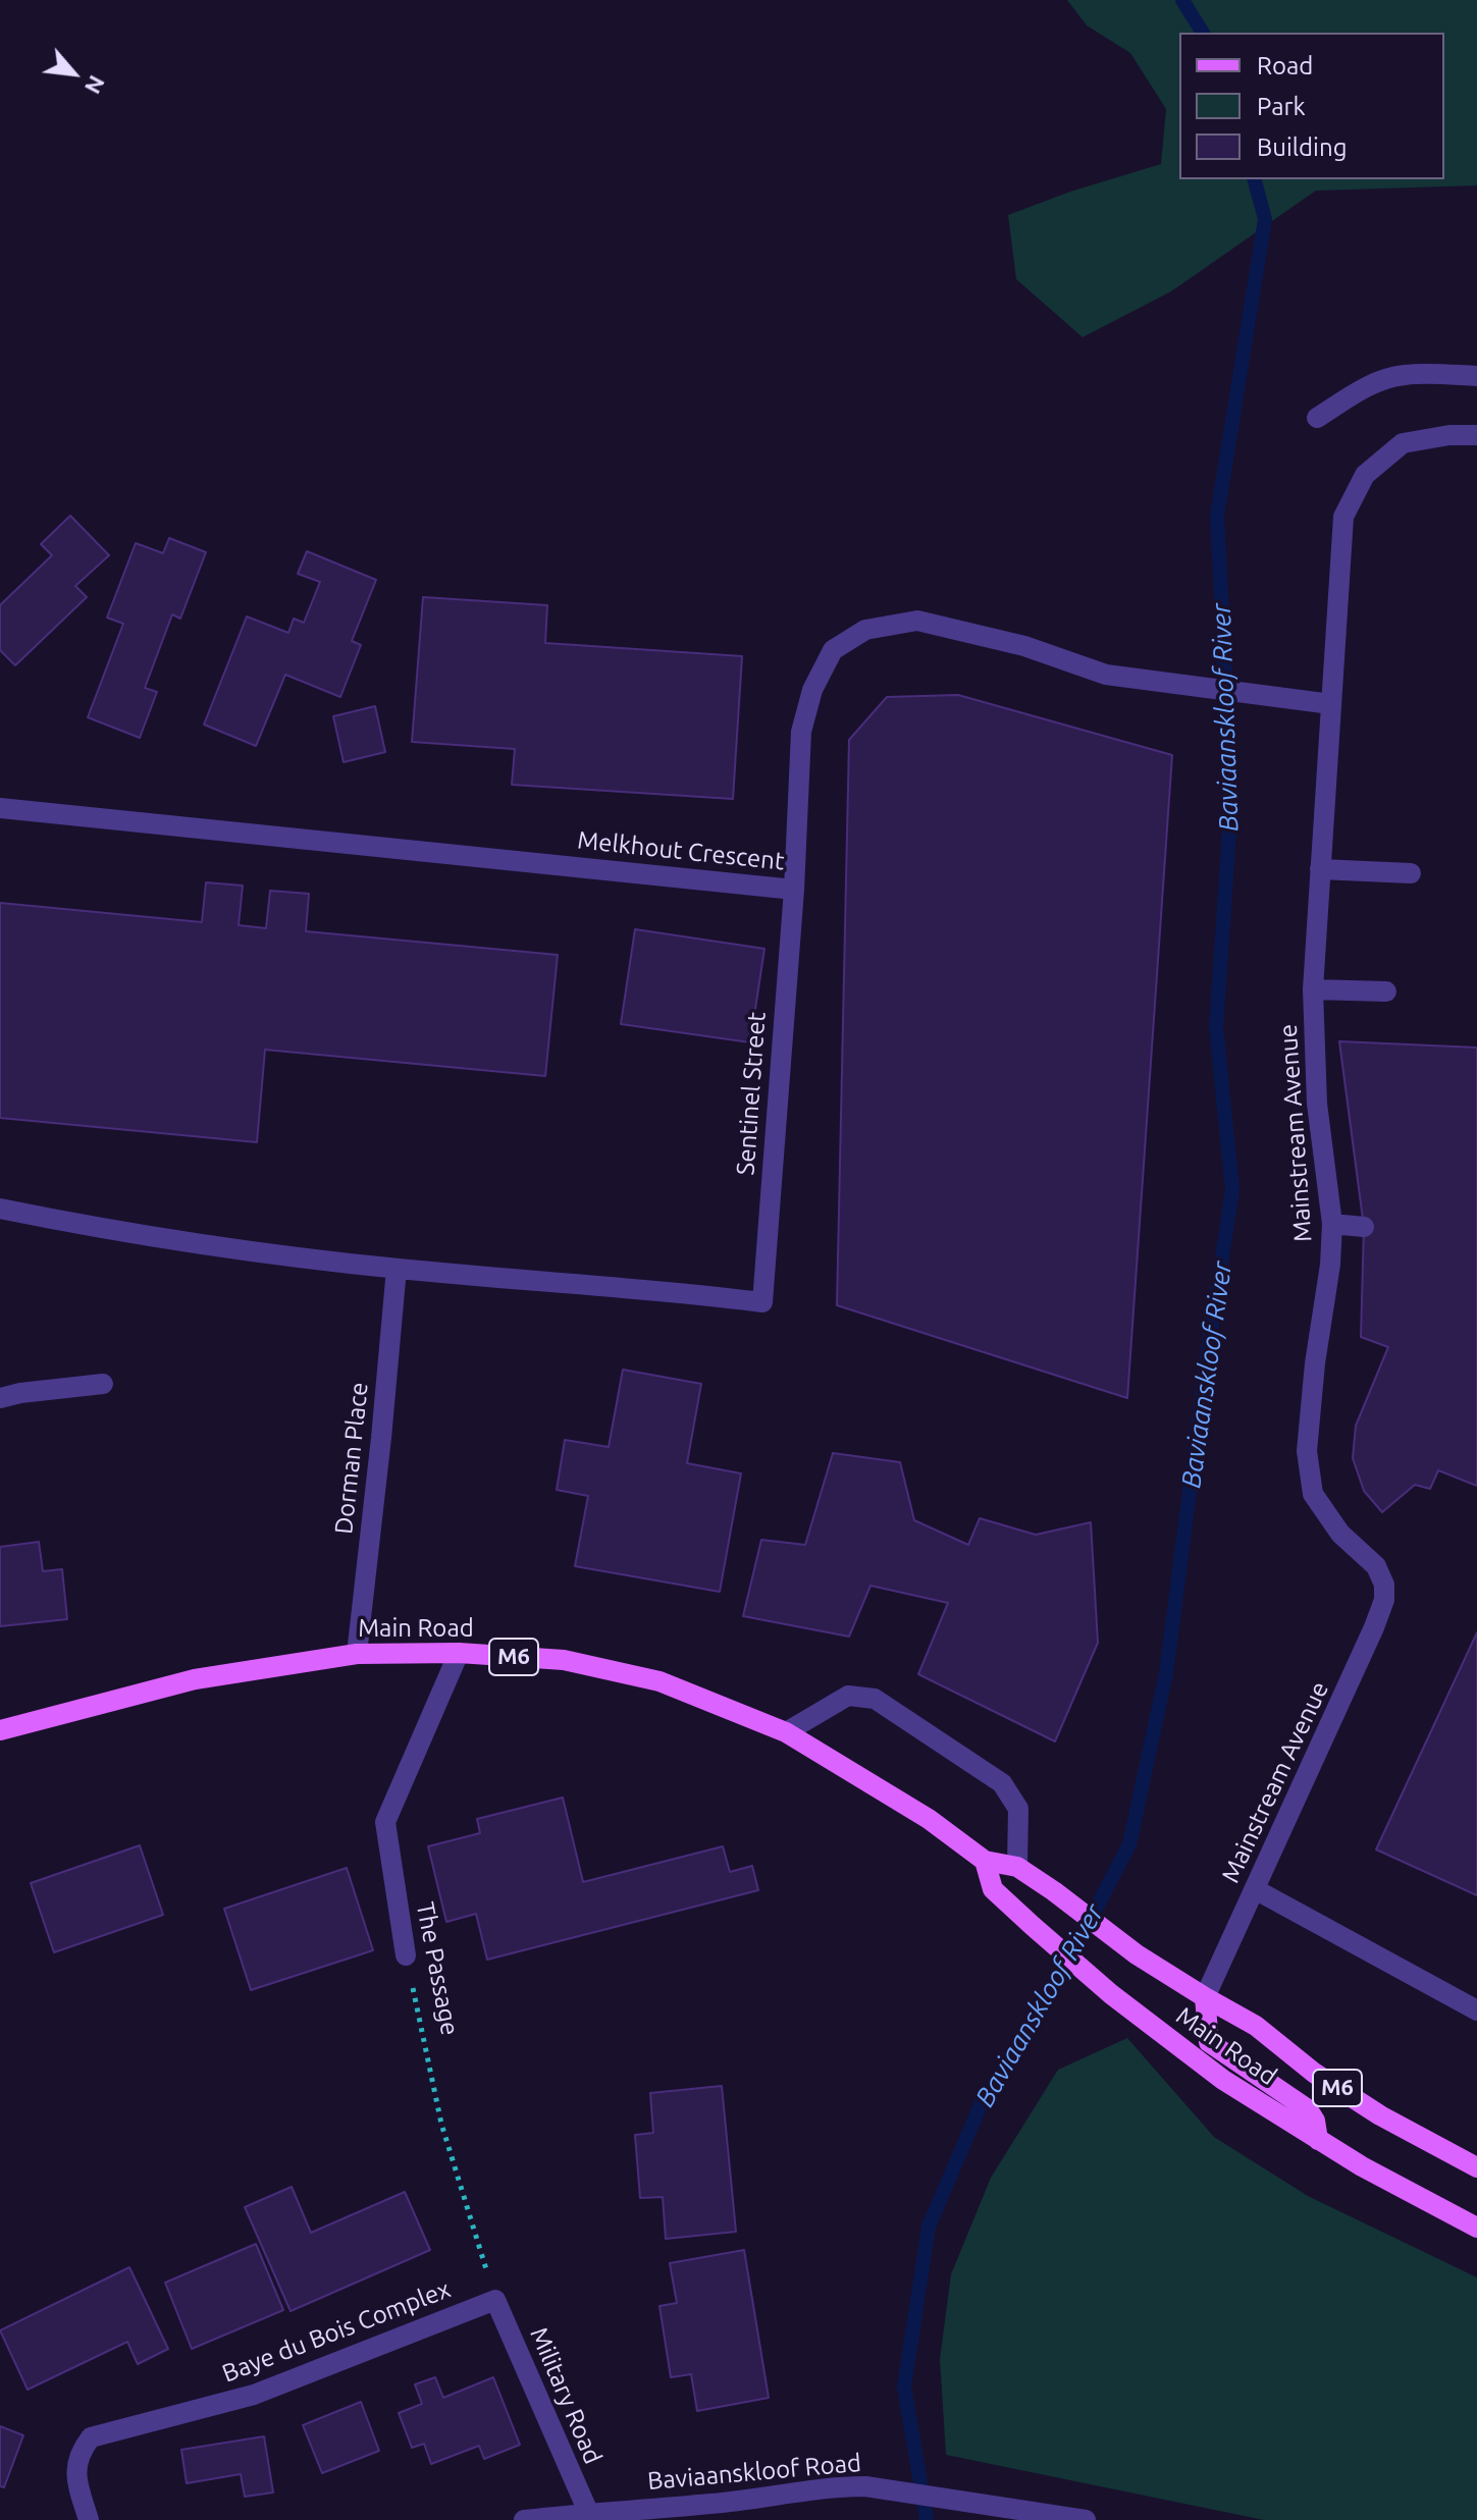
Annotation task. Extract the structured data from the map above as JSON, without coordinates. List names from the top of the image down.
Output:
{
  "streets": {
    "main road": ["Main Road", "M6"],
    "street": [
      "Melkhout Crescent",
      "Sentinel Street",
      "Mainstream Avenue",
      "Dorman Place",
      "The Passage",
      "Baye du Bois Complex",
      "Military Road",
      "Baviaanskloof Road"
    ]
  },
  "crossings": [
    ["Melkhout Crescent", "Sentinel Street"],
    ["Melkhout Crescent", "Mainstream Avenue"],
    ["Sentinel Street", "Dorman Place"],
    ["Mainstream Avenue", "Main Road"],
    ["Dorman Place", "Main Road"],
    ["Main Road", "The Passage"],
    ["The Passage", "Baye du Bois Complex"],
    ["The Passage", "Military Road"],
    ["Baye du Bois Complex", "Military Road"],
    ["Military Road", "Baviaanskloof Road"]
  ],
  "water": ["Baviaanskloof River"],
  "legend": ["Road", "Park", "Building"],
  "north": "bottom right"
}
